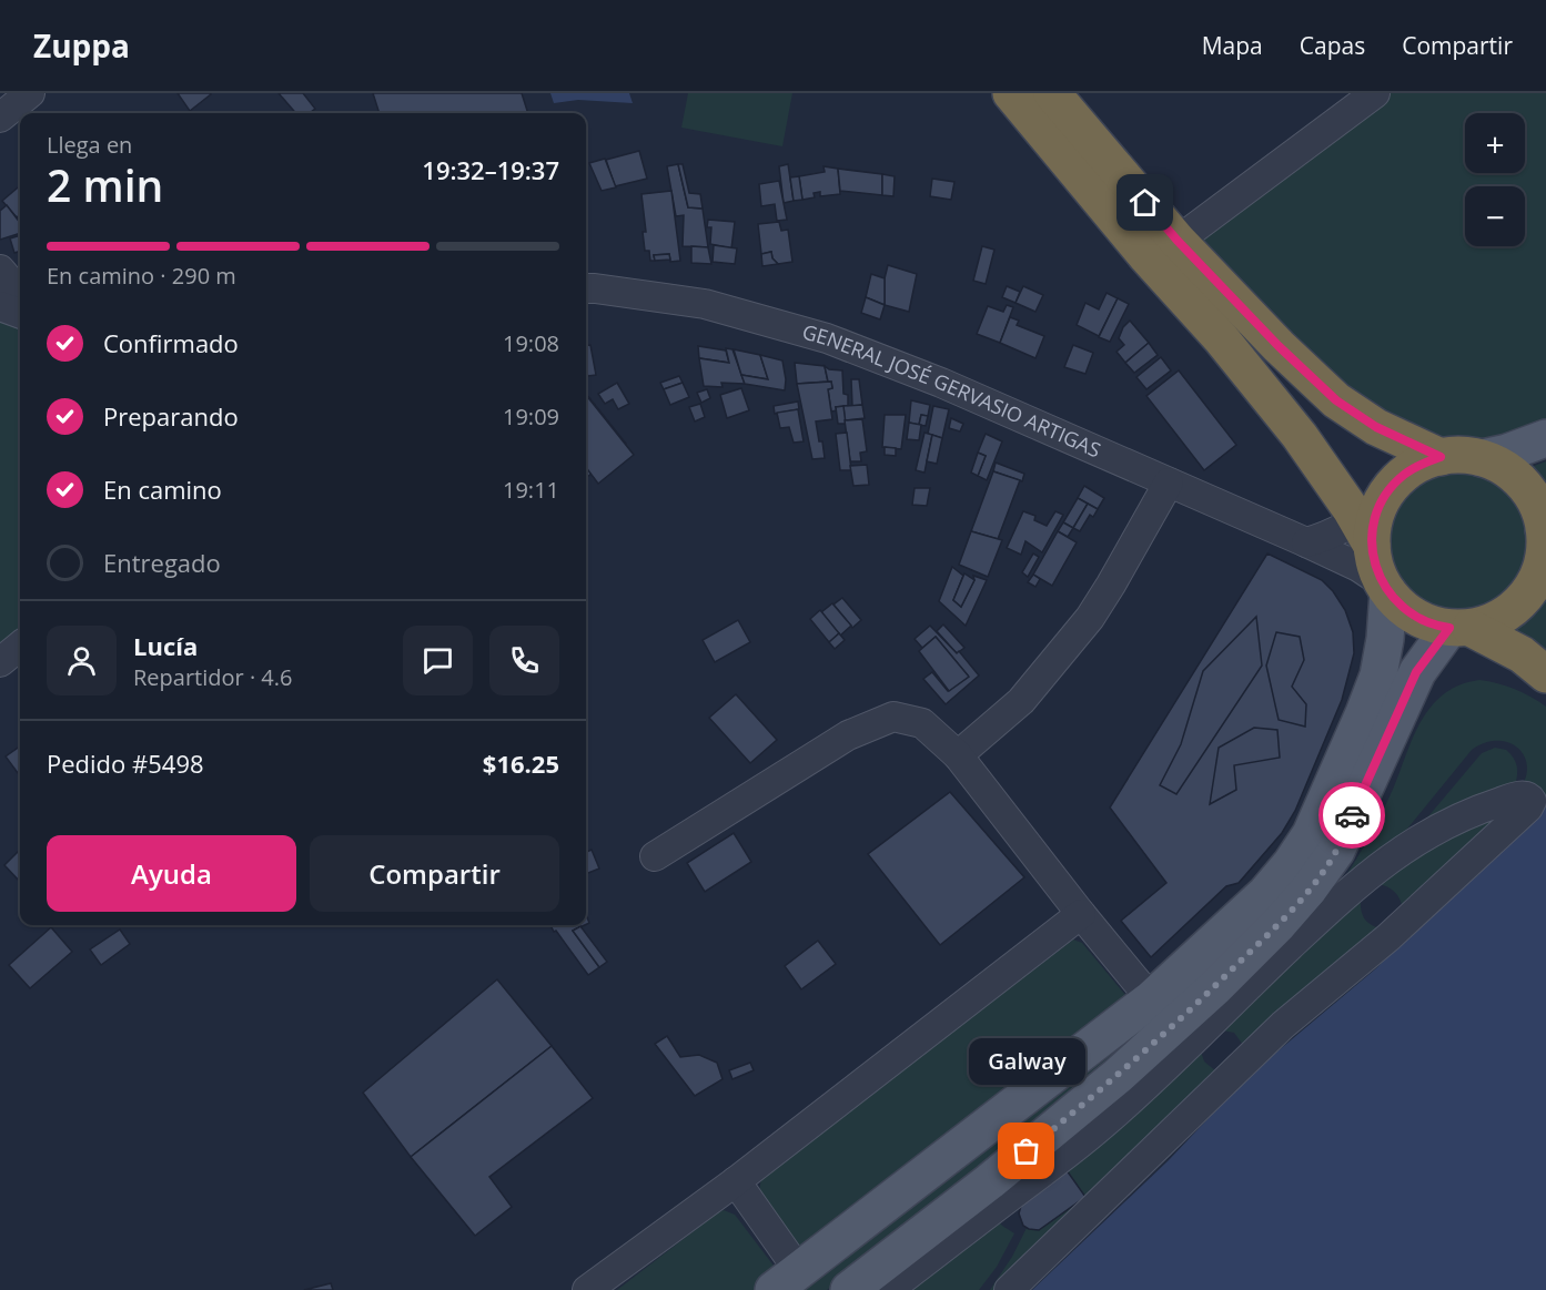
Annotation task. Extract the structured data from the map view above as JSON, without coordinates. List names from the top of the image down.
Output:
{
  "streets": {
    "street": ["GENERAL JOSÉ GERVASIO ARTIGAS"]
  },
  "places": ["Galway"],
  "page": {
    "header": "Zuppa",
    "nav": ["Mapa", "Capas", "Compartir"],
    "map_buttons": ["+", "−"],
    "heading": ["2 min", "Llega en", "19:32–19:37"],
    "panel": [
      "Lucía",
      "Repartidor · 4.6",
      "Pedido #5498",
      "$16.25"
    ],
    "bar": "En camino · 290 m",
    "list": [
      ["Confirmado", "19:08"],
      ["Preparando", "19:09"],
      ["En camino", "19:11"],
      "Entregado"
    ],
    "buttons": ["Ayuda", "Compartir"],
    "bubble": "Galway"
  }
}
